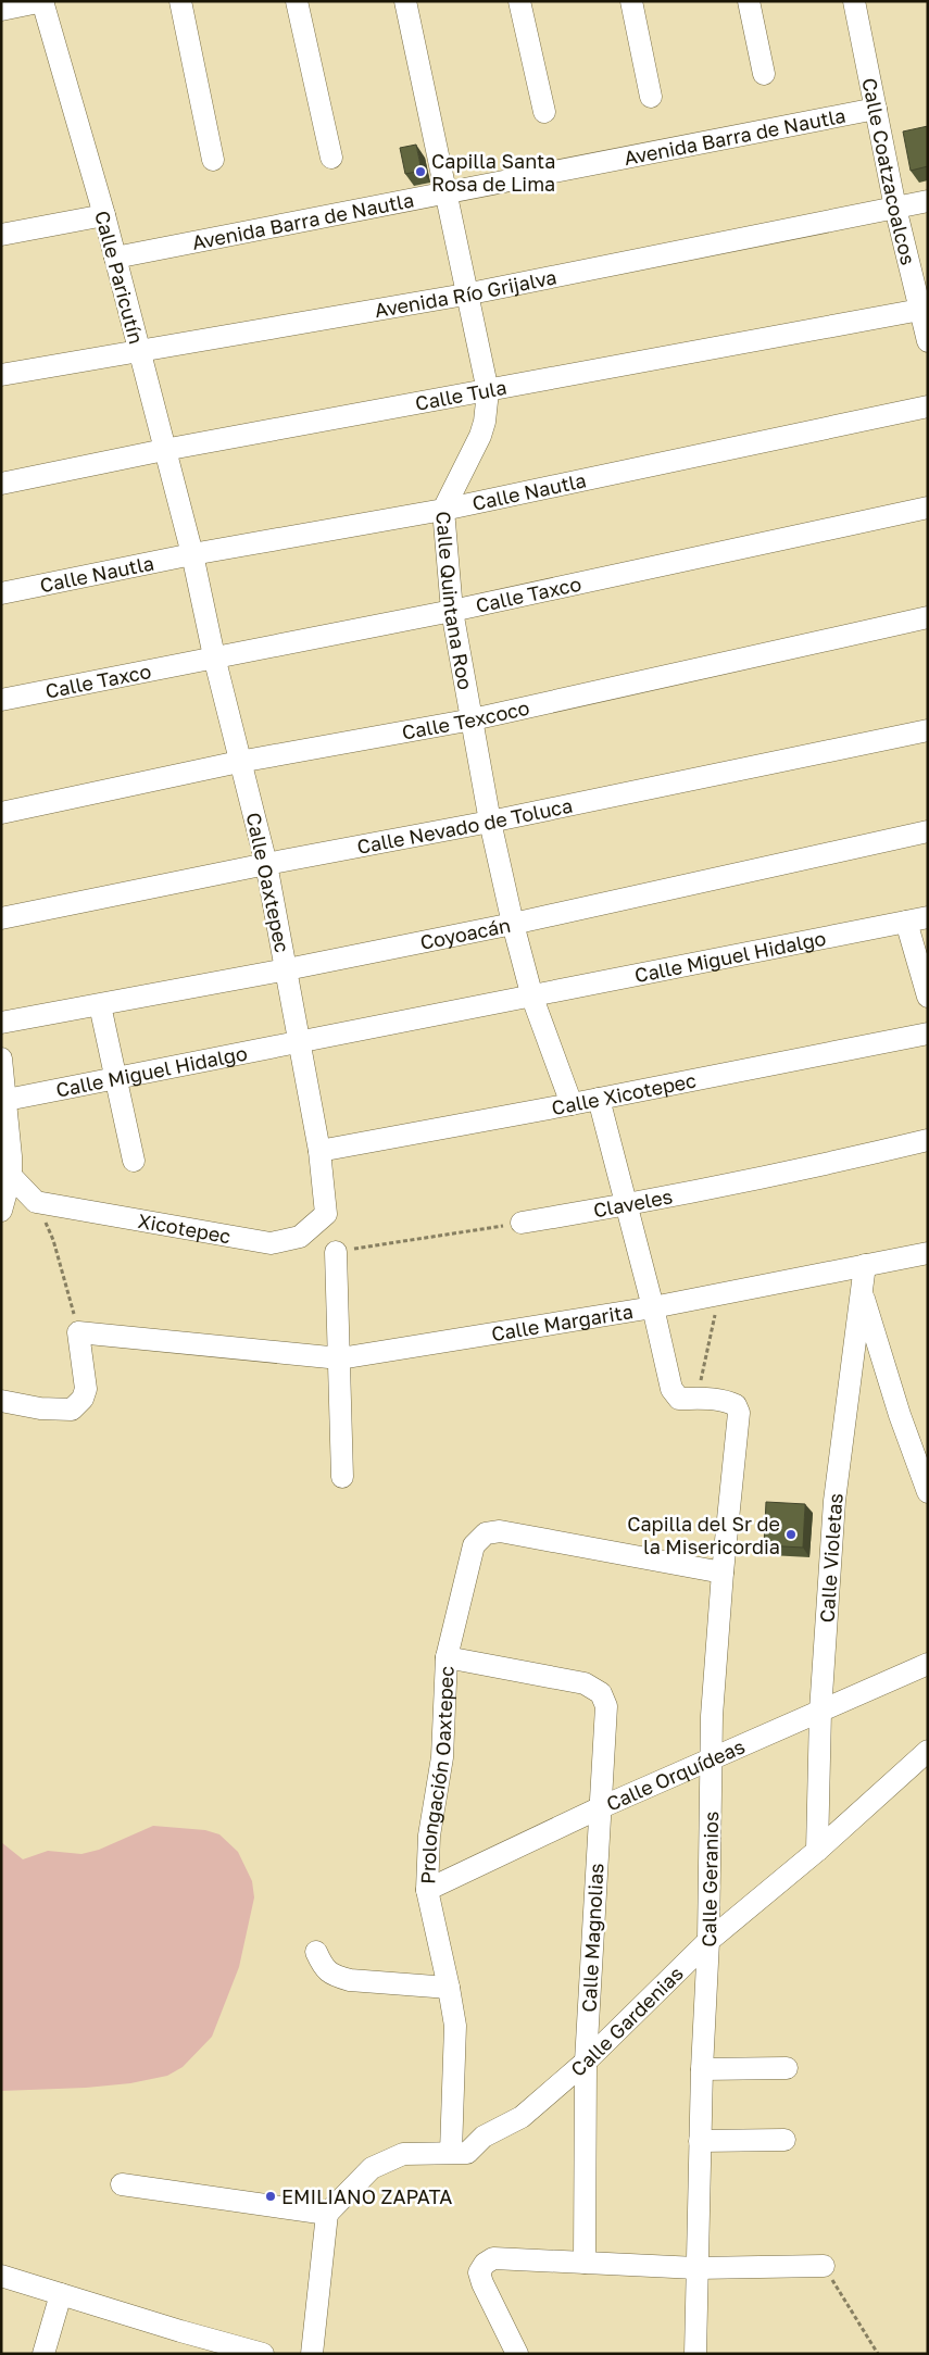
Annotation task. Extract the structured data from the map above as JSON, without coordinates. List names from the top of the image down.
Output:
{
  "streets": {
    "street": [
      "Avenida Barra de Nautla",
      "Calle Coatzacoalcos",
      "Calle Paricutín",
      "Avenida Río Grijalva",
      "Calle Tula",
      "Calle Nautla",
      "Calle Taxco",
      "Calle Quintana Roo",
      "Calle Texcoco",
      "Calle Nevado de Toluca",
      "Calle Oaxtepec",
      "Coyoacán",
      "Calle Miguel Hidalgo",
      "Calle Xicotepec",
      "Claveles",
      "Xicotepec",
      "Calle Margarita",
      "Calle Violetas",
      "Prolongación Oaxtepec",
      "Calle Orquídeas",
      "Calle Geranios",
      "Calle Magnolias",
      "Calle Gardenias"
    ]
  },
  "crossings": [
    ["Avenida Barra de Nautla", "Calle Coatzacoalcos"],
    ["Avenida Barra de Nautla", "Calle Paricutín"],
    ["Avenida Barra de Nautla", "Calle Quintana Roo"],
    ["Calle Coatzacoalcos", "Avenida Río Grijalva"],
    ["Calle Coatzacoalcos", "Calle Tula"],
    ["Calle Paricutín", "Avenida Río Grijalva"],
    ["Calle Paricutín", "Calle Tula"],
    ["Calle Paricutín", "Calle Nautla"],
    ["Calle Paricutín", "Calle Oaxtepec"],
    ["Avenida Río Grijalva", "Calle Quintana Roo"],
    ["Calle Tula", "Calle Quintana Roo"],
    ["Calle Nautla", "Calle Quintana Roo"],
    ["Calle Nautla", "Calle Oaxtepec"],
    ["Calle Taxco", "Calle Quintana Roo"],
    ["Calle Taxco", "Calle Oaxtepec"],
    ["Calle Quintana Roo", "Calle Texcoco"],
    ["Calle Quintana Roo", "Calle Nevado de Toluca"],
    ["Calle Quintana Roo", "Coyoacán"],
    ["Calle Quintana Roo", "Calle Miguel Hidalgo"],
    ["Calle Quintana Roo", "Calle Xicotepec"],
    ["Calle Texcoco", "Calle Oaxtepec"],
    ["Calle Nevado de Toluca", "Calle Oaxtepec"],
    ["Calle Oaxtepec", "Coyoacán"],
    ["Calle Oaxtepec", "Calle Miguel Hidalgo"],
    ["Calle Oaxtepec", "Calle Xicotepec"],
    ["Calle Oaxtepec", "Xicotepec"],
    ["Calle Margarita", "Calle Violetas"],
    ["Calle Violetas", "Calle Orquídeas"],
    ["Calle Violetas", "Calle Gardenias"],
    ["Prolongación Oaxtepec", "Calle Orquídeas"],
    ["Prolongación Oaxtepec", "Calle Geranios"],
    ["Prolongación Oaxtepec", "Calle Magnolias"],
    ["Prolongación Oaxtepec", "Calle Gardenias"],
    ["Calle Orquídeas", "Calle Geranios"],
    ["Calle Orquídeas", "Calle Magnolias"],
    ["Calle Geranios", "Calle Gardenias"],
    ["Calle Magnolias", "Calle Gardenias"]
  ],
  "places": ["Capilla Santa Rosa de Lima", "Capilla del Sr de la Misericordia", "EMILIANO ZAPATA"]
}
